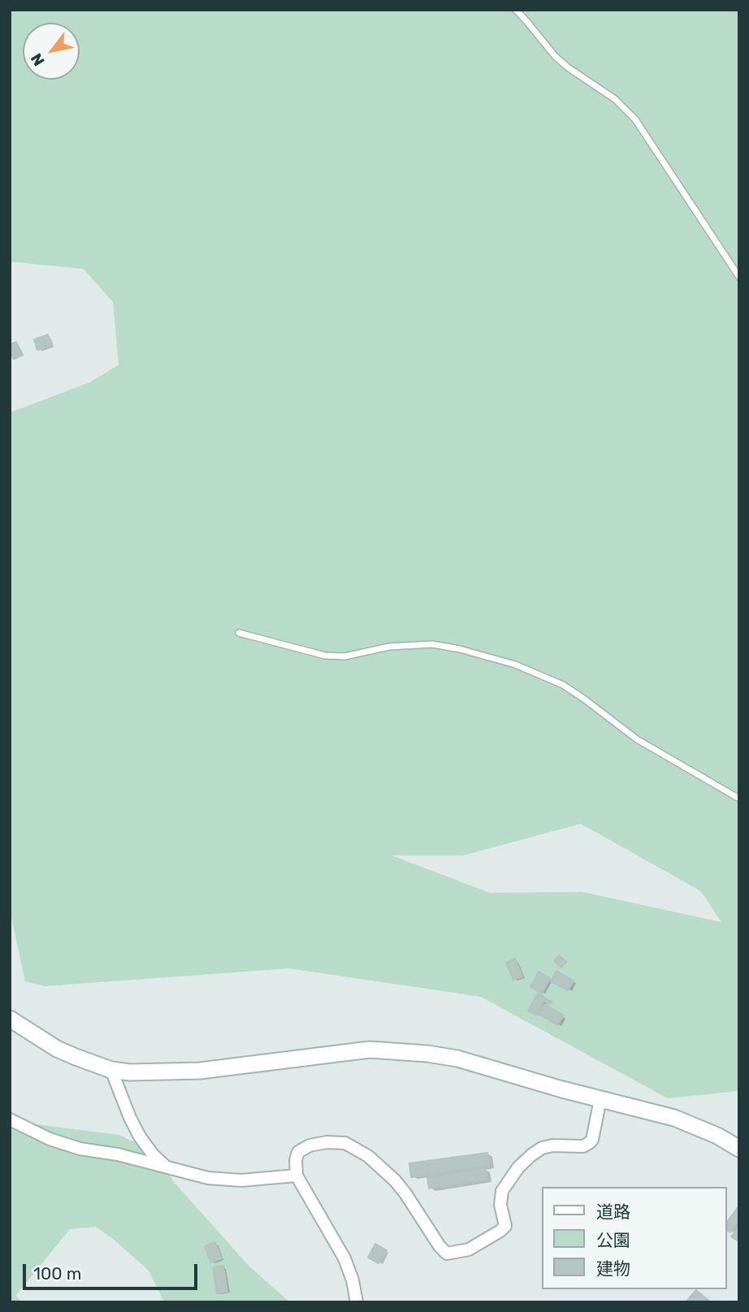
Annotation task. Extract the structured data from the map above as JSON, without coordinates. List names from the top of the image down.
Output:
{
  "legend": ["道路", "公園", "建物"],
  "scale_bar": "100 m",
  "north": "bottom left"
}
